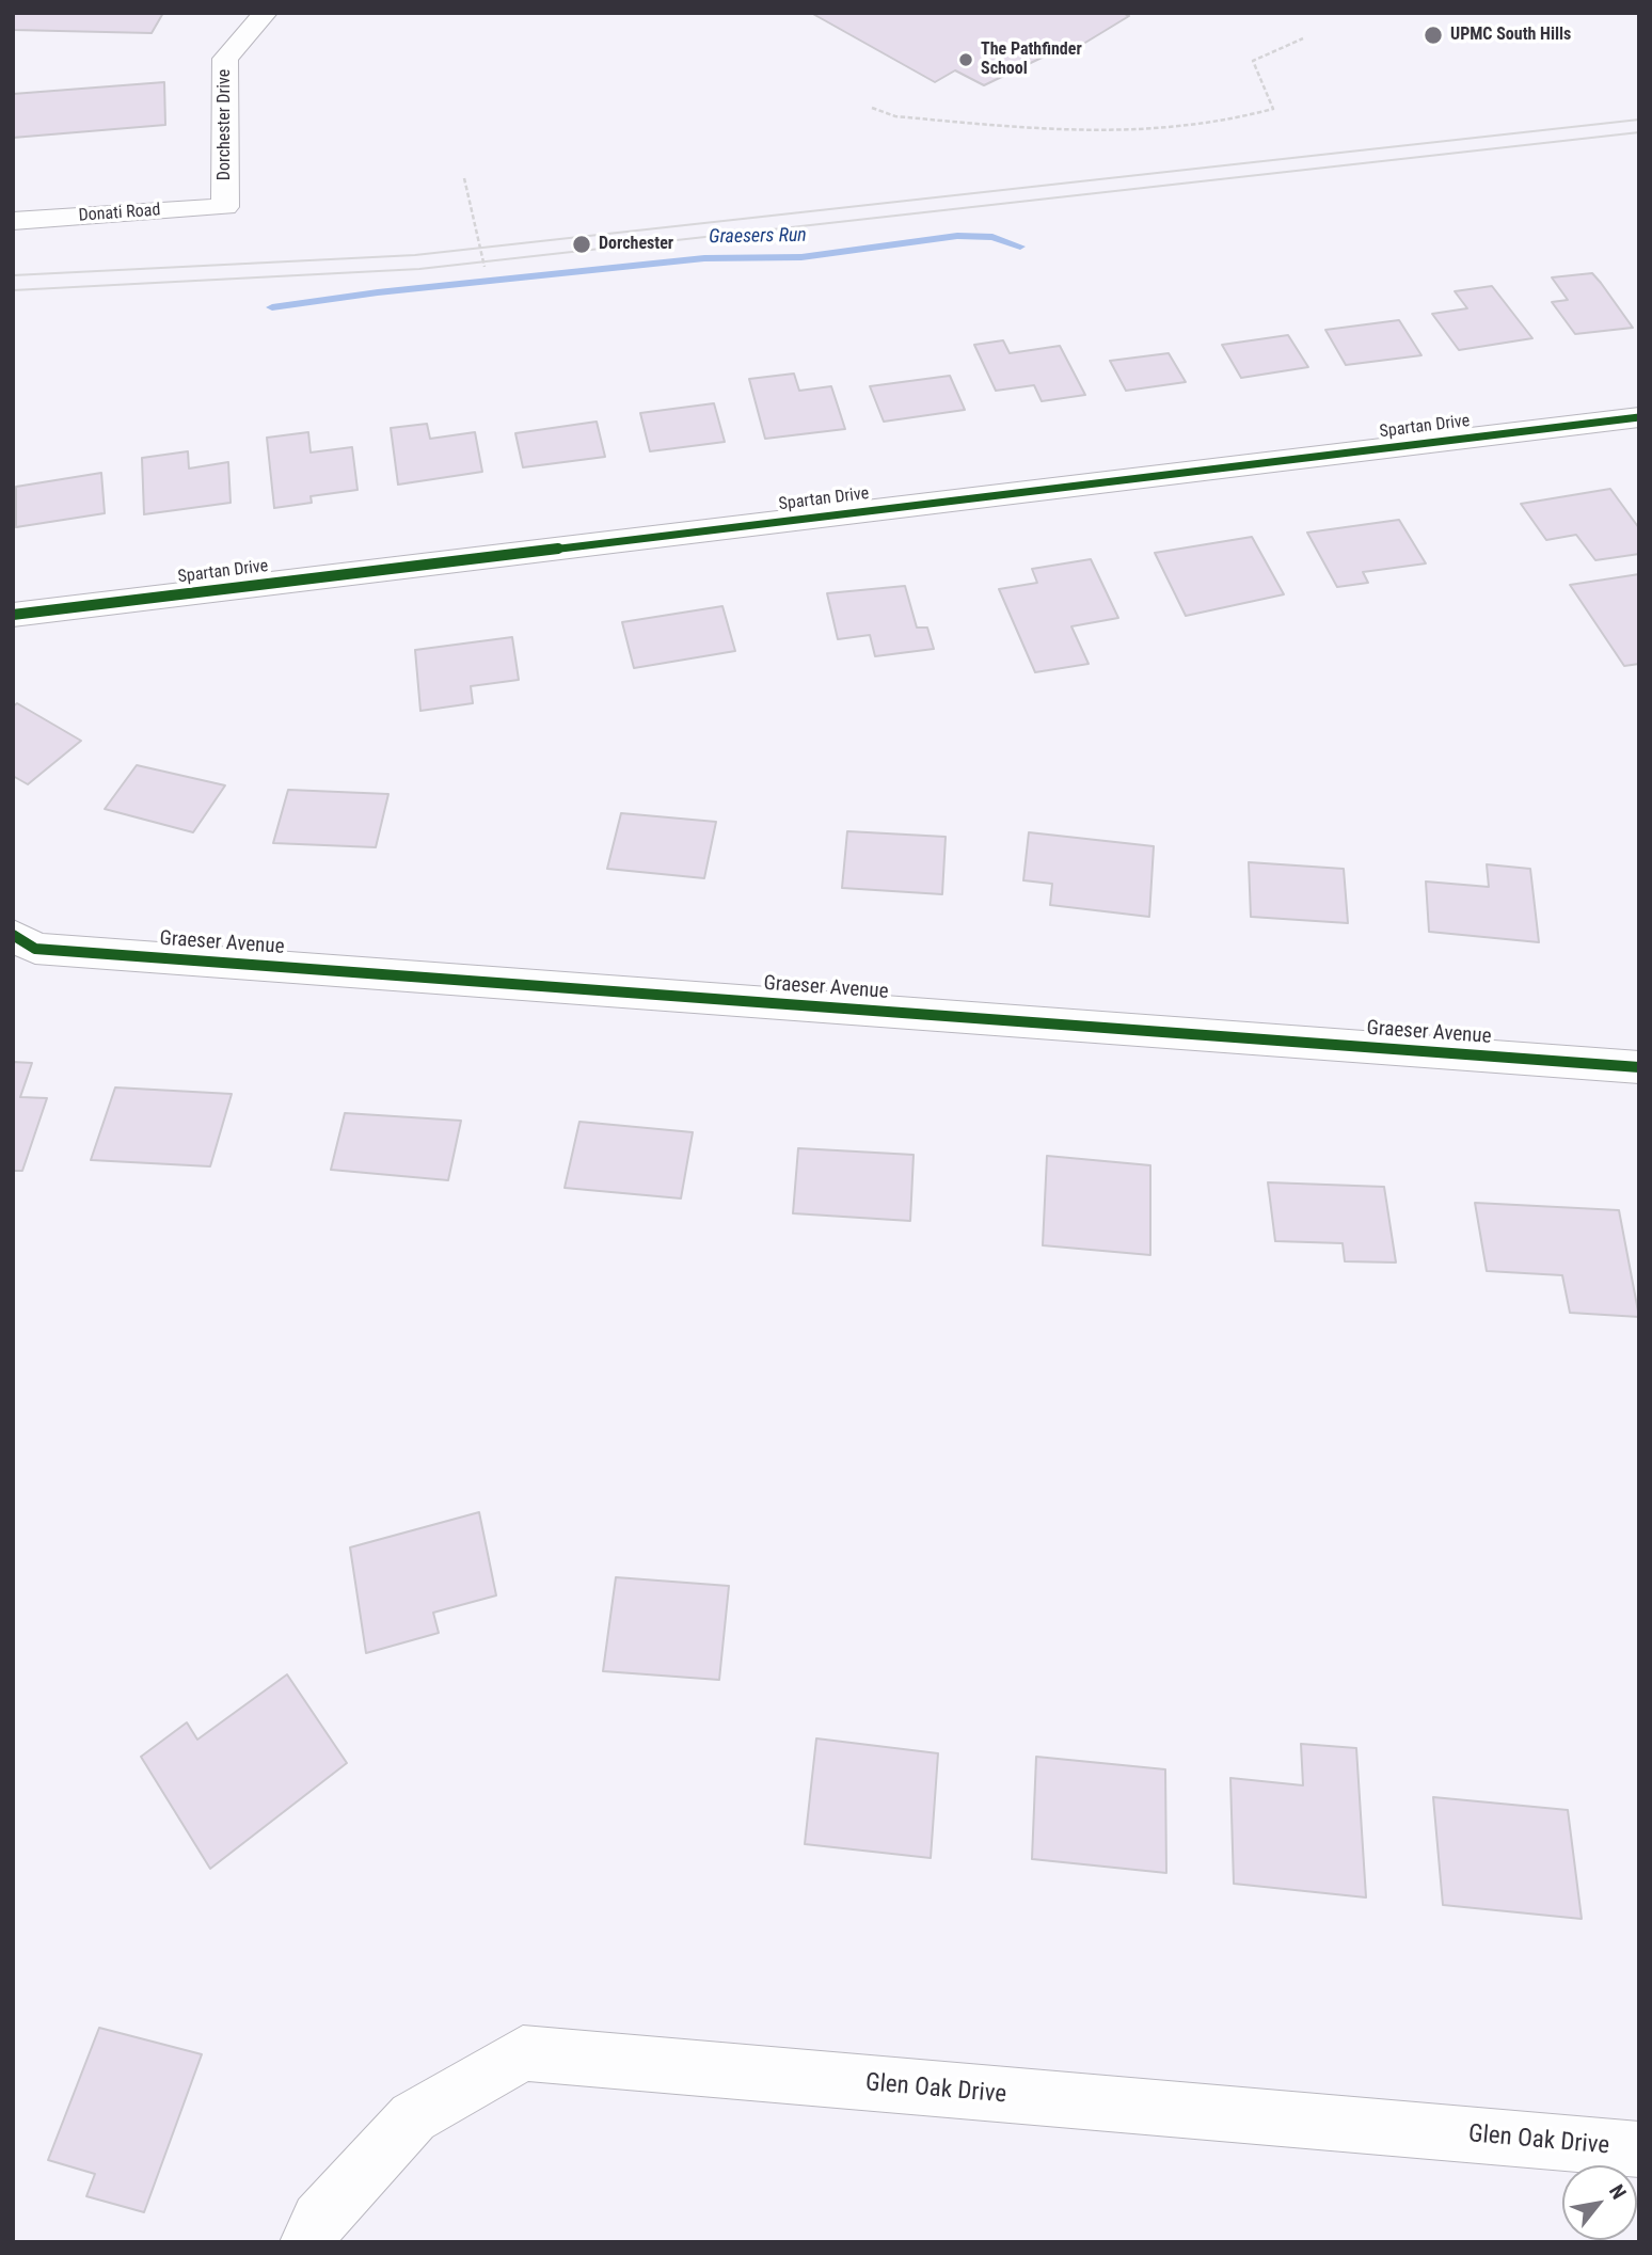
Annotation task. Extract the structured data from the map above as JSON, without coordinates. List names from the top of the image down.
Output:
{
  "streets": {
    "street": [
      "Dorchester Drive",
      "Donati Road",
      "Spartan Drive",
      "Graeser Avenue",
      "Glen Oak Drive"
    ]
  },
  "crossings": [
    ["Dorchester Drive", "Donati Road"]
  ],
  "water": ["Graesers Run"],
  "places": ["UPMC South Hills", "The Pathfinder School", "Dorchester"],
  "north": "top right"
}
